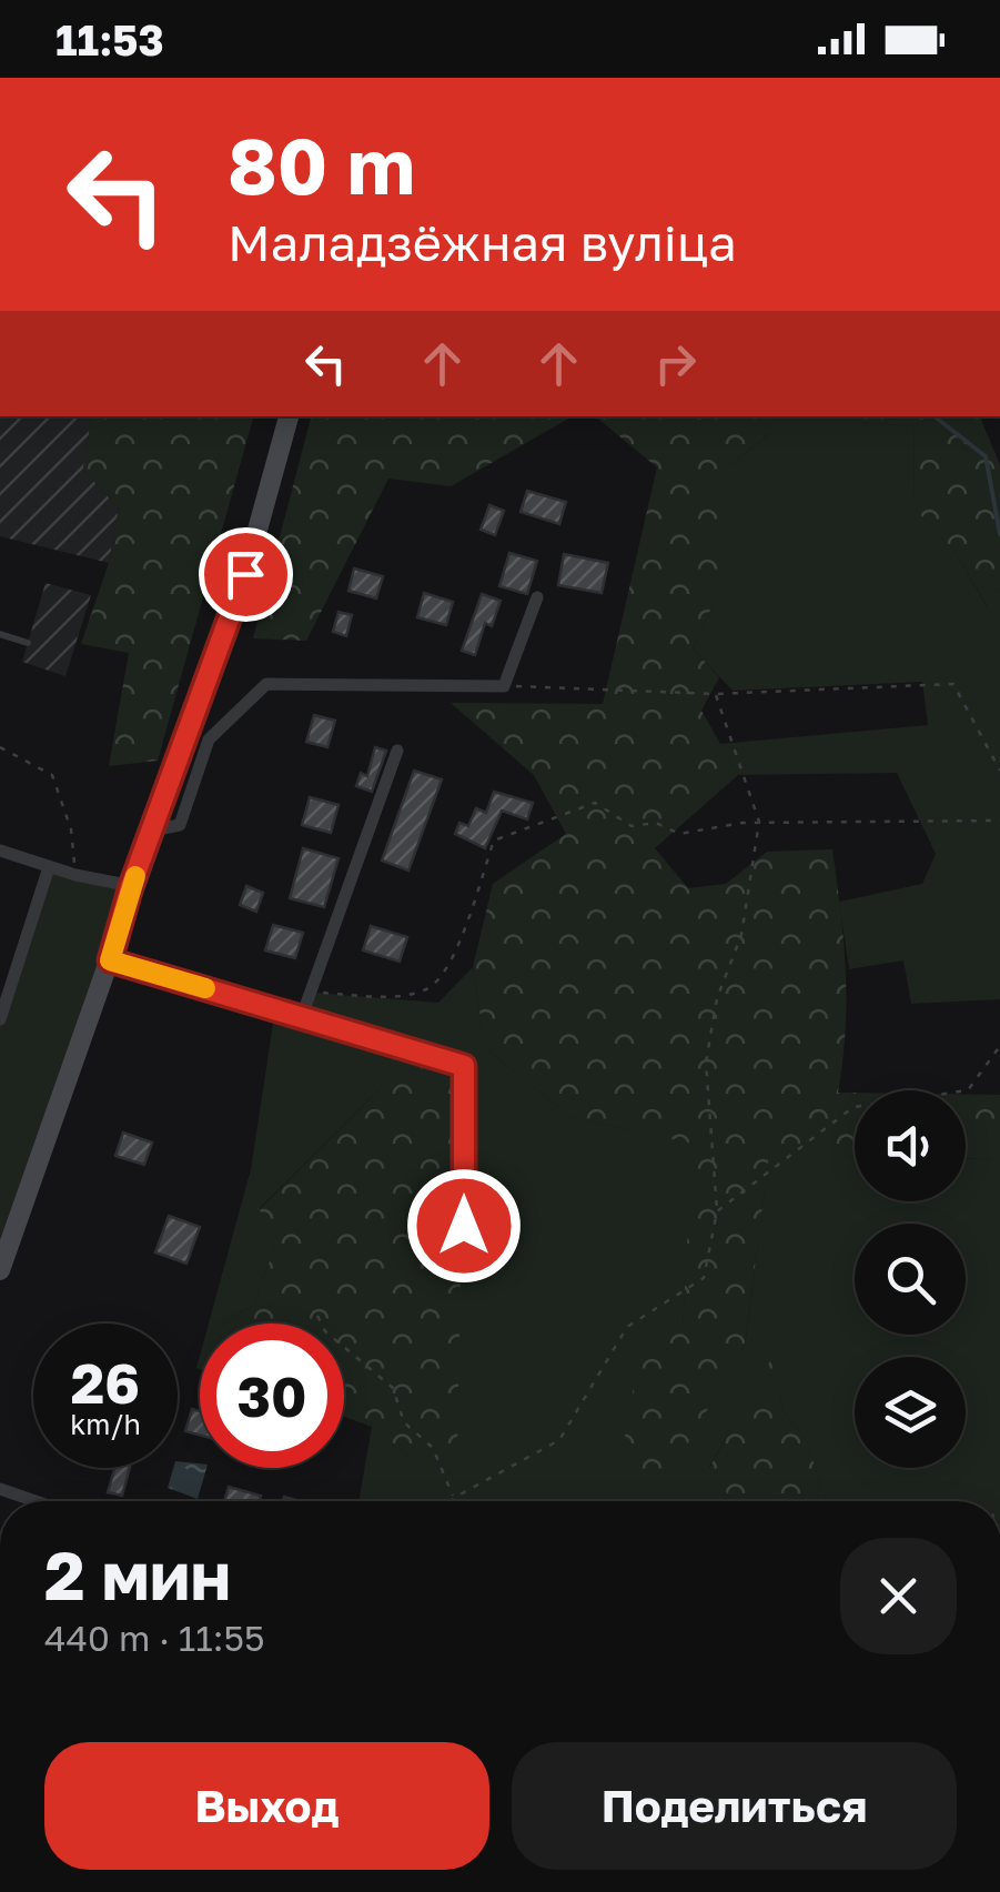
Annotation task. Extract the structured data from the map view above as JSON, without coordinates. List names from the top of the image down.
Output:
{
  "page": {
    "status": "11:53",
    "turn": ["80 m", "Маладзёжная вуліца"],
    "speed": "26 km/h",
    "limit": "30",
    "heading": ["2 мин", "440 m · 11:55"],
    "buttons": ["Выход", "Поделиться"]
  }
}
